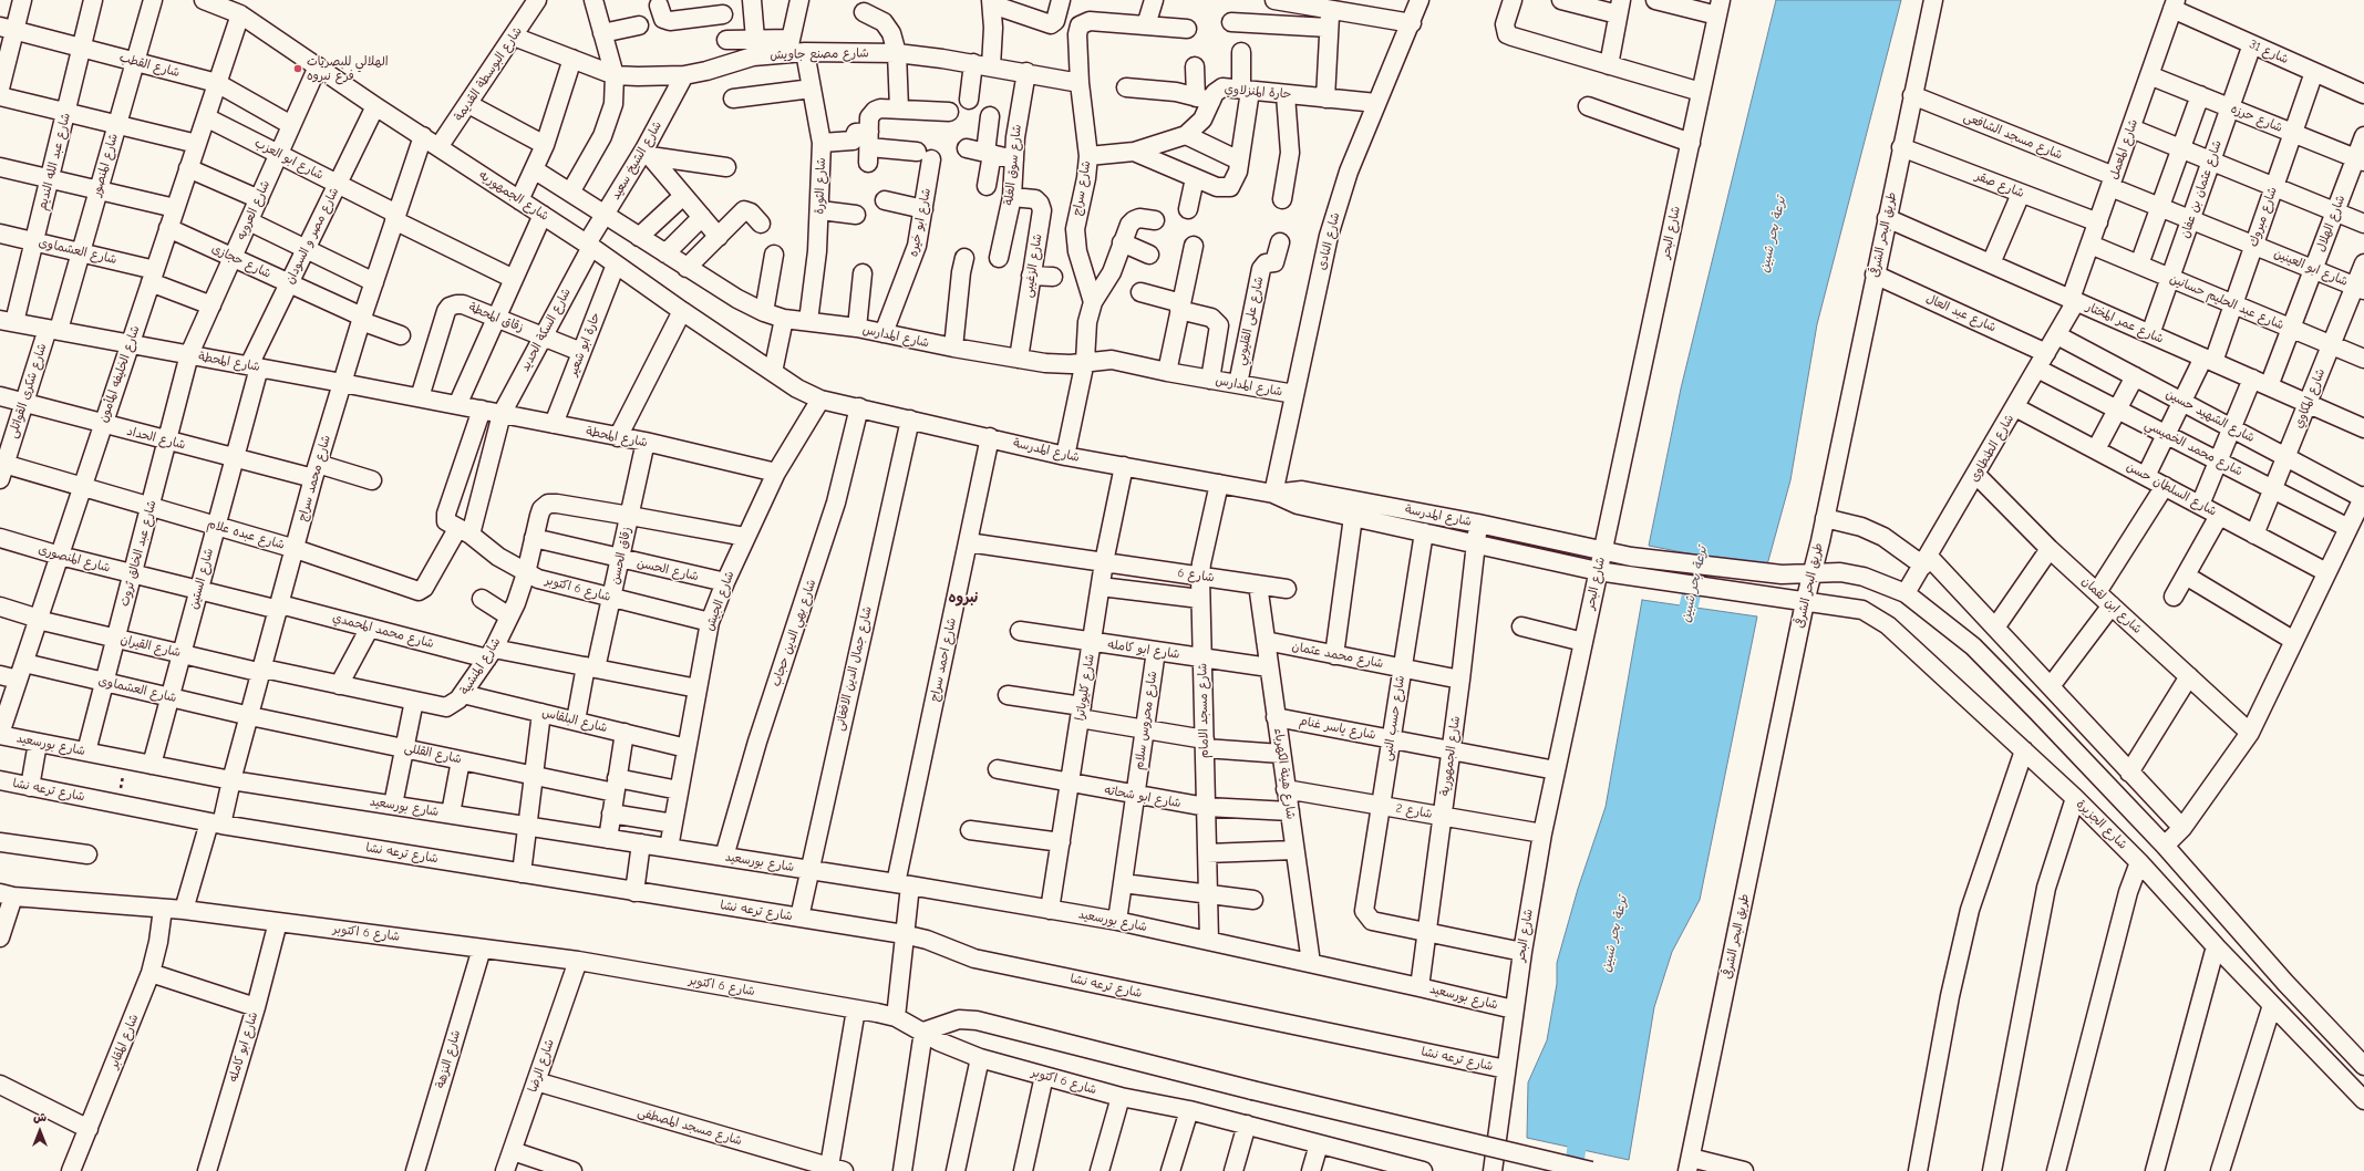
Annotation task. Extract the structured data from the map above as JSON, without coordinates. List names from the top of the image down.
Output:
{
  "streets": {
    "street": [
      "شارع 31",
      "شارع مصنع جاويش",
      "شارع القطب",
      "شارع البوسطة القديمة",
      "حارة المنزلاوي",
      "شارع حرزه",
      "شارع مسجد الشافعى",
      "شارع المعمل",
      "شارع ابو العزب",
      "شارع الشيخ سعيد",
      "شارع عبد الله النديم",
      "شارع المنصور",
      "شارع سوق الغلة",
      "شارع صقر",
      "شارع الثورة",
      "شارع سراج",
      "شارع عثمان بن عفان",
      "شارع الجمهوريه",
      "شارع العروبه",
      "شارع مبروك",
      "شارع ابو خيره",
      "شارع الهلال",
      "شارع البحر",
      "طريق البحر الشرقى",
      "شارع مصر و السودان",
      "شارع النادى",
      "شارع العشماوى",
      "شارع حجازى",
      "شارع الزغيبى",
      "شارع ابو العينين",
      "شارع عبد الحليم حسانين",
      "شارع عبد العال",
      "زقاق المحطة",
      "شارع على القليوبي",
      "شارع عمر المختار",
      "شارع السكة الحديد",
      "شارع المدارس",
      "حارة ابو شعير",
      "شارع المحطة",
      "شارع الخليفه المأمون",
      "شارع شكرى القواتلى",
      "شارع المكاوي",
      "شارع الشهيد حسين",
      "شارع الحداد",
      "شارع الطنطاوى",
      "شارع محمد الخميسي",
      "شارع المدرسة",
      "شارع محمد سراج",
      "شارع السلطان حسن",
      "شارع عبده علام",
      "شارع عبد الخالق ثروت",
      "زقاق الحسن",
      "شارع المنصورى",
      "شارع الحسن",
      "شارع 6",
      "شارع الستين",
      "شارع 6 اكتوبر",
      "شارع الجيش",
      "شارع ابن لقمان",
      "شارع محمد المحمدي",
      "شارع بهي الدين حجاب",
      "شارع القيران",
      "شارع ابو كامله",
      "شارع محمد عثمان",
      "شارع احمد سراج",
      "شارع المنشية",
      "شارع جمال الدين الافغانى",
      "شارع كليوباترا",
      "شارع مسجد الامام",
      "شارع حسب النبى",
      "شارع البلقاس",
      "شارع محروس سلام",
      "شارع ياسر غنام",
      "شارع بورسعيد",
      "شارع القللى",
      "شارع الجمهورية",
      "شارع هيئة الكهرباء",
      "شارع ترعه نشا",
      "شارع ابو شحاته",
      "شارع 2",
      "شارع الجزيرة",
      "شارع المقابر",
      "شارع النزهة",
      "شارع الرضا",
      "شارع مسجد المصطفى"
    ]
  },
  "crossings": [
    ["شارع 31", "شارع المعمل"],
    ["شارع 31", "شارع عثمان بن عفان"],
    ["شارع 31", "شارع مبروك"],
    ["شارع مصنع جاويش", "شارع البوسطة القديمة"],
    ["شارع مصنع جاويش", "شارع الشيخ سعيد"],
    ["شارع مصنع جاويش", "شارع سوق الغلة"],
    ["شارع مصنع جاويش", "شارع الثورة"],
    ["شارع مصنع جاويش", "شارع سراج"],
    ["شارع القطب", "شارع عبد الله النديم"],
    ["شارع القطب", "شارع المنصور"],
    ["شارع القطب", "شارع العروبه"],
    ["شارع القطب", "شارع الخليفه المأمون"],
    ["شارع البوسطة القديمة", "شارع الجمهوريه"],
    ["حارة المنزلاوي", "شارع سراج"],
    ["حارة المنزلاوي", "شارع النادى"],
    ["شارع حرزه", "شارع المعمل"],
    ["شارع حرزه", "شارع عثمان بن عفان"],
    ["شارع حرزه", "شارع مبروك"],
    ["شارع حرزه", "شارع الهلال"],
    ["شارع مسجد الشافعى", "شارع المعمل"],
    ["شارع مسجد الشافعى", "طريق البحر الشرقى"],
    ["شارع مسجد الشافعى", "شارع ابو العينين"],
    ["شارع المعمل", "شارع صقر"],
    ["شارع المعمل", "شارع ابو العينين"],
    ["شارع المعمل", "شارع عبد الحليم حسانين"],
    ["شارع المعمل", "شارع عمر المختار"],
    ["شارع المعمل", "شارع الطنطاوى"],
    ["شارع ابو العزب", "شارع العروبه"],
    ["شارع ابو العزب", "شارع مصر و السودان"],
    ["شارع ابو العزب", "شارع الخليفه المأمون"],
    ["شارع ابو العزب", "شارع محمد سراج"],
    ["شارع الشيخ سعيد", "شارع الجمهوريه"],
    ["شارع الشيخ سعيد", "شارع السكة الحديد"],
    ["شارع الشيخ سعيد", "شارع المدارس"],
    ["شارع عبد الله النديم", "شارع العشماوى"],
    ["شارع عبد الله النديم", "شارع المحطة"],
    ["شارع المنصور", "شارع العشماوى"],
    ["شارع المنصور", "شارع المحطة"],
    ["شارع المنصور", "شارع شكرى القواتلى"],
    ["شارع سوق الغلة", "شارع الزغيبى"],
    ["شارع صقر", "طريق البحر الشرقى"],
    ["شارع الثورة", "شارع المدارس"],
    ["شارع سراج", "شارع المدارس"],
    ["شارع سراج", "شارع المدرسة"],
    ["شارع عثمان بن عفان", "شارع ابو العينين"],
    ["شارع عثمان بن عفان", "شارع عبد الحليم حسانين"],
    ["شارع عثمان بن عفان", "شارع عمر المختار"],
    ["شارع الجمهوريه", "شارع العروبه"],
    ["شارع الجمهوريه", "شارع مصر و السودان"],
    ["شارع الجمهوريه", "شارع السكة الحديد"],
    ["شارع الجمهوريه", "حارة ابو شعير"],
    ["شارع الجمهوريه", "شارع الخليفه المأمون"],
    ["شارع الجمهوريه", "شارع المدرسة"],
    ["شارع الجمهوريه", "شارع محمد سراج"],
    ["شارع الجمهوريه", "شارع الجيش"],
    ["شارع العروبه", "شارع العشماوى"],
    ["شارع العروبه", "شارع حجازى"],
    ["شارع العروبه", "شارع المحطة"],
    ["شارع العروبه", "شارع عبد الخالق ثروت"],
    ["شارع مبروك", "شارع ابو العينين"],
    ["شارع مبروك", "شارع عبد الحليم حسانين"],
    ["شارع مبروك", "شارع عمر المختار"],
    ["شارع مبروك", "شارع الشهيد حسين"],
    ["شارع مبروك", "شارع محمد الخميسي"],
    ["شارع مبروك", "شارع السلطان حسن"],
    ["شارع ابو خيره", "شارع المدارس"],
    ["شارع الهلال", "شارع ابو العينين"],
    ["شارع الهلال", "شارع عبد الحليم حسانين"],
    ["شارع الهلال", "شارع عمر المختار"],
    ["شارع البحر", "شارع المدرسة"],
    ["شارع البحر", "شارع ياسر غنام"],
    ["شارع البحر", "شارع بورسعيد"],
    ["شارع البحر", "شارع ترعه نشا"],
    ["شارع البحر", "شارع 2"],
    ["طريق البحر الشرقى", "شارع عبد العال"],
    ["طريق البحر الشرقى", "شارع عمر المختار"],
    ["طريق البحر الشرقى", "شارع المدرسة"],
    ["طريق البحر الشرقى", "شارع الجزيرة"],
    ["شارع مصر و السودان", "شارع حجازى"],
    ["شارع مصر و السودان", "شارع المحطة"],
    ["شارع مصر و السودان", "شارع الستين"],
    ["شارع النادى", "شارع المدارس"],
    ["شارع النادى", "شارع المدرسة"],
    ["شارع العشماوى", "شارع الخليفه المأمون"],
    ["شارع العشماوى", "شارع محمد سراج"],
    ["شارع العشماوى", "شارع عبد الخالق ثروت"],
    ["شارع العشماوى", "شارع الستين"],
    ["شارع العشماوى", "شارع القللى"],
    ["شارع حجازى", "شارع الخليفه المأمون"],
    ["شارع حجازى", "شارع محمد سراج"],
    ["شارع الزغيبى", "شارع المدارس"],
    ["شارع ابو العينين", "شارع المكاوي"],
    ["شارع عبد الحليم حسانين", "شارع المكاوي"],
    ["شارع عبد العال", "شارع الطنطاوى"],
    ["زقاق المحطة", "شارع السكة الحديد"],
    ["زقاق المحطة", "حارة ابو شعير"],
    ["زقاق المحطة", "شارع المحطة"],
    ["شارع على القليوبي", "شارع المدارس"],
    ["شارع عمر المختار", "شارع المكاوي"],
    ["شارع عمر المختار", "شارع الطنطاوى"],
    ["شارع السكة الحديد", "شارع المحطة"],
    ["شارع السكة الحديد", "شارع عبده علام"],
    ["شارع السكة الحديد", "شارع 6 اكتوبر"],
    ["حارة ابو شعير", "شارع المحطة"],
    ["شارع المحطة", "شارع الخليفه المأمون"],
    ["شارع المحطة", "شارع شكرى القواتلى"],
    ["شارع المحطة", "شارع محمد سراج"],
    ["شارع المحطة", "شارع عبد الخالق ثروت"],
    ["شارع المحطة", "زقاق الحسن"],
    ["شارع المحطة", "شارع الستين"],
    ["شارع المحطة", "شارع 6 اكتوبر"],
    ["شارع المحطة", "شارع الجيش"],
    ["شارع الخليفه المأمون", "شارع الحداد"],
    ["شارع الخليفه المأمون", "شارع عبده علام"],
    ["شارع الخليفه المأمون", "شارع المنصورى"],
    ["شارع الخليفه المأمون", "شارع القيران"],
    ["شارع الخليفه المأمون", "شارع بورسعيد"],
    ["شارع شكرى القواتلى", "شارع الحداد"],
    ["شارع شكرى القواتلى", "شارع عبده علام"],
    ["شارع المكاوي", "شارع الشهيد حسين"],
    ["شارع المكاوي", "شارع محمد الخميسي"],
    ["شارع المكاوي", "شارع السلطان حسن"],
    ["شارع الشهيد حسين", "شارع الطنطاوى"],
    ["شارع الحداد", "شارع محمد سراج"],
    ["شارع الحداد", "شارع عبد الخالق ثروت"],
    ["شارع الحداد", "شارع الستين"],
    ["شارع الطنطاوى", "شارع محمد الخميسي"],
    ["شارع الطنطاوى", "شارع السلطان حسن"],
    ["شارع الطنطاوى", "شارع ابن لقمان"],
    ["شارع المدرسة", "شارع الجيش"],
    ["شارع المدرسة", "شارع بهي الدين حجاب"],
    ["شارع المدرسة", "شارع احمد سراج"],
    ["شارع المدرسة", "شارع جمال الدين الافغانى"],
    ["شارع المدرسة", "شارع كليوباترا"],
    ["شارع المدرسة", "شارع مسجد الامام"],
    ["شارع المدرسة", "شارع حسب النبى"],
    ["شارع المدرسة", "شارع الجمهورية"],
    ["شارع المدرسة", "شارع الجزيرة"],
    ["شارع محمد سراج", "شارع عبده علام"],
    ["شارع محمد سراج", "شارع المنصورى"],
    ["شارع محمد سراج", "شارع 6 اكتوبر"],
    ["شارع محمد سراج", "شارع محمد المحمدي"],
    ["شارع محمد سراج", "شارع القيران"],
    ["شارع محمد سراج", "شارع المنشية"],
    ["شارع محمد سراج", "شارع بورسعيد"],
    ["شارع محمد سراج", "شارع القللى"],
    ["شارع محمد سراج", "شارع ترعه نشا"],
    ["شارع عبده علام", "شارع عبد الخالق ثروت"],
    ["شارع عبده علام", "شارع الستين"],
    ["شارع عبده علام", "شارع 6 اكتوبر"],
    ["شارع عبد الخالق ثروت", "شارع المنصورى"],
    ["شارع عبد الخالق ثروت", "شارع القيران"],
    ["شارع عبد الخالق ثروت", "شارع بورسعيد"],
    ["زقاق الحسن", "شارع الحسن"],
    ["زقاق الحسن", "شارع 6 اكتوبر"],
    ["زقاق الحسن", "شارع محمد المحمدي"],
    ["زقاق الحسن", "شارع المنشية"],
    ["زقاق الحسن", "شارع البلقاس"],
    ["شارع المنصورى", "شارع الستين"],
    ["شارع المنصورى", "شارع محمد المحمدي"],
    ["شارع الحسن", "شارع الجيش"],
    ["شارع الحسن", "شارع المنشية"],
    ["شارع 6", "شارع احمد سراج"],
    ["شارع 6", "شارع كليوباترا"],
    ["شارع 6", "شارع مسجد الامام"],
    ["شارع 6", "شارع هيئة الكهرباء"],
    ["شارع الستين", "شارع القيران"],
    ["شارع الستين", "شارع بورسعيد"],
    ["شارع 6 اكتوبر", "شارع الجيش"],
    ["شارع 6 اكتوبر", "شارع ابو كامله"],
    ["شارع 6 اكتوبر", "شارع احمد سراج"],
    ["شارع 6 اكتوبر", "شارع المنشية"],
    ["شارع 6 اكتوبر", "شارع المقابر"],
    ["شارع 6 اكتوبر", "شارع النزهة"],
    ["شارع 6 اكتوبر", "شارع الرضا"],
    ["شارع الجيش", "شارع محمد المحمدي"],
    ["شارع الجيش", "شارع البلقاس"],
    ["شارع الجيش", "شارع بورسعيد"],
    ["شارع الجيش", "شارع القللى"],
    ["شارع محمد المحمدي", "شارع المنشية"],
    ["شارع بهي الدين حجاب", "شارع بورسعيد"],
    ["شارع القيران", "شارع المنشية"],
    ["شارع ابو كامله", "شارع كليوباترا"],
    ["شارع ابو كامله", "شارع مسجد الامام"],
    ["شارع ابو كامله", "شارع محروس سلام"],
    ["شارع ابو كامله", "شارع هيئة الكهرباء"],
    ["شارع محمد عثمان", "شارع حسب النبى"],
    ["شارع محمد عثمان", "شارع الجمهورية"],
    ["شارع محمد عثمان", "شارع هيئة الكهرباء"],
    ["شارع احمد سراج", "شارع بورسعيد"],
    ["شارع احمد سراج", "شارع ترعه نشا"],
    ["شارع المنشية", "شارع البلقاس"],
    ["شارع جمال الدين الافغانى", "شارع بورسعيد"],
    ["شارع جمال الدين الافغانى", "شارع ترعه نشا"],
    ["شارع كليوباترا", "شارع بورسعيد"],
    ["شارع كليوباترا", "شارع ابو شحاته"],
    ["شارع مسجد الامام", "شارع بورسعيد"],
    ["شارع مسجد الامام", "شارع ابو شحاته"],
    ["شارع حسب النبى", "شارع ياسر غنام"],
    ["شارع حسب النبى", "شارع الجمهورية"],
    ["شارع حسب النبى", "شارع 2"],
    ["شارع محروس سلام", "شارع بورسعيد"],
    ["شارع محروس سلام", "شارع ابو شحاته"],
    ["شارع ياسر غنام", "شارع الجمهورية"],
    ["شارع ياسر غنام", "شارع هيئة الكهرباء"],
    ["شارع بورسعيد", "شارع الجمهورية"],
    ["شارع بورسعيد", "شارع هيئة الكهرباء"],
    ["شارع الجمهورية", "شارع 2"],
    ["شارع هيئة الكهرباء", "شارع ابو شحاته"],
    ["شارع هيئة الكهرباء", "شارع 2"],
    ["شارع الرضا", "شارع مسجد المصطفى"]
  ],
  "districts": ["نبروه"],
  "water": ["ترعة بحر شبين"],
  "places": ["الهلالي للبصريات فرع نبروه"],
  "north": "top"
}
